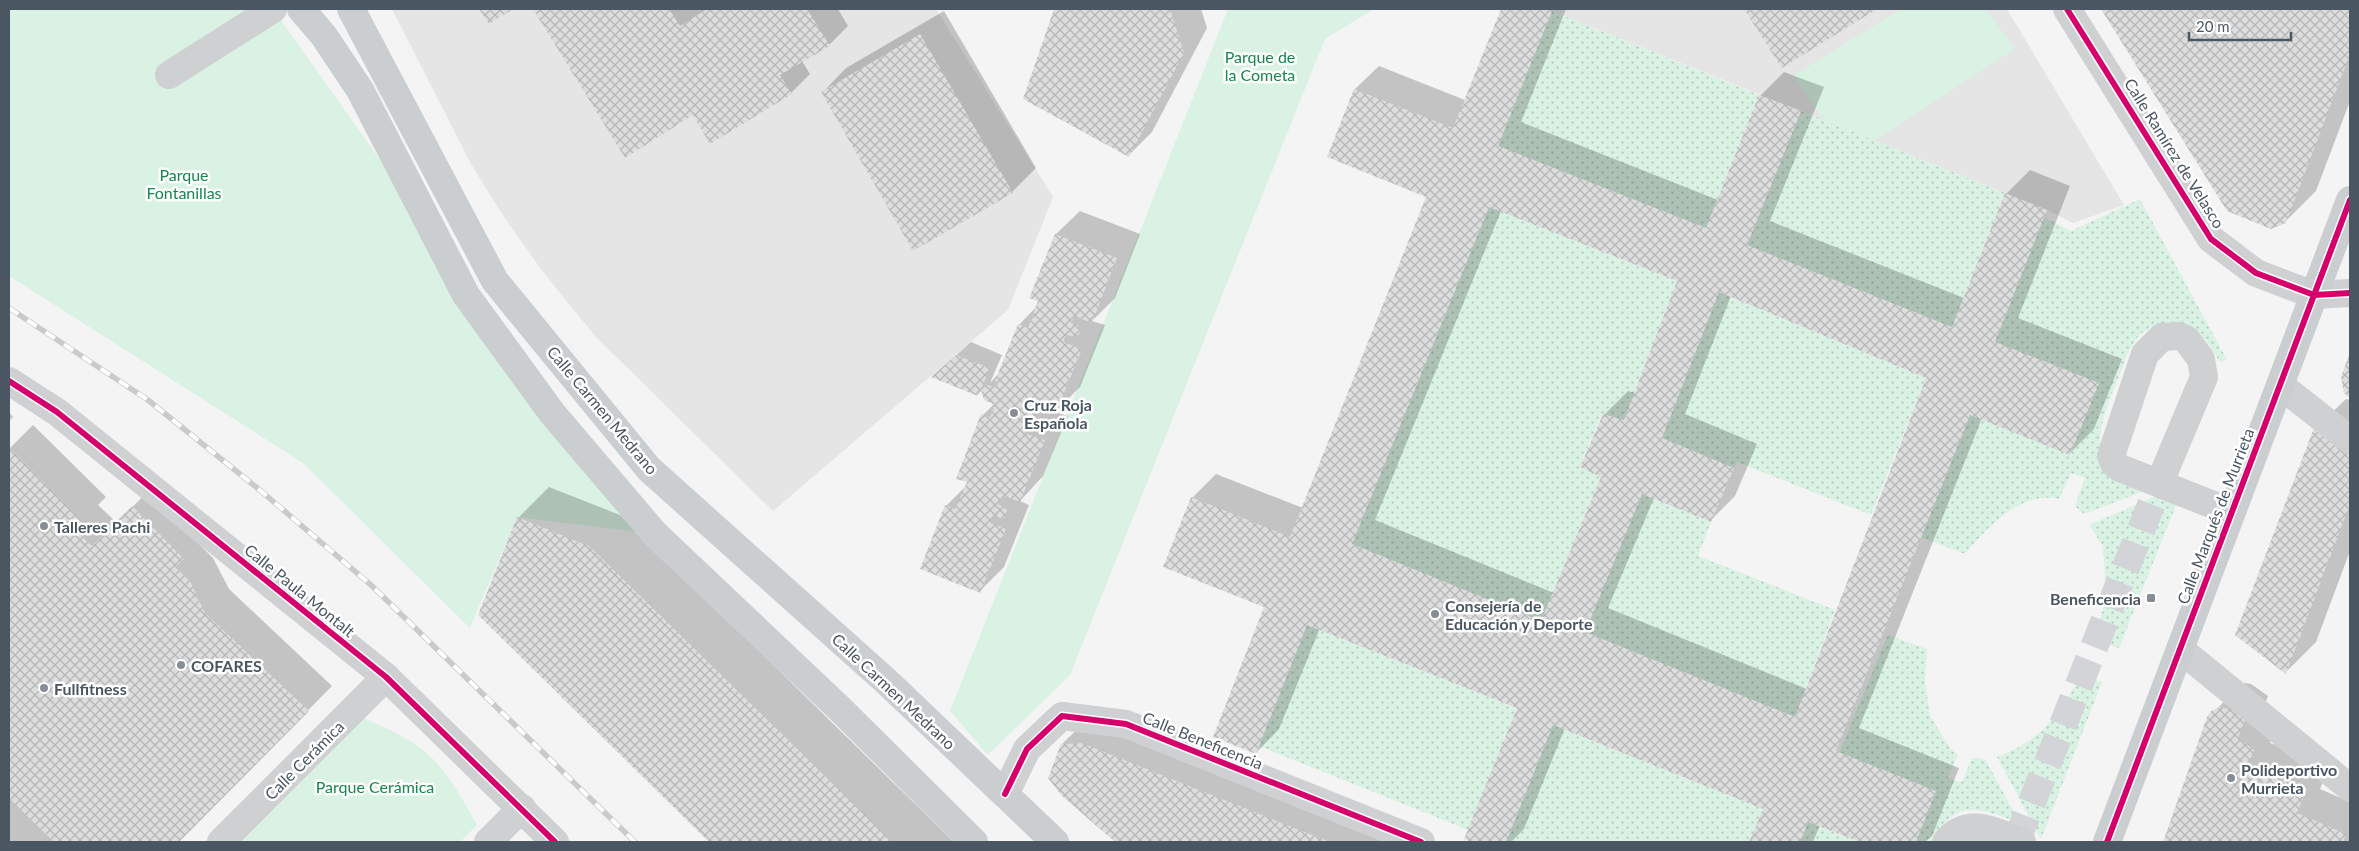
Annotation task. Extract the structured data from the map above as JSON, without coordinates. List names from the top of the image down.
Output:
{
  "streets": {
    "main road": ["Calle Carmen Medrano", "Calle Marqués de Murrieta"],
    "street": [
      "Calle Ramírez de Velasco",
      "Calle Paula Montalt",
      "Calle Beneficencia",
      "Calle Cerámica"
    ]
  },
  "crossings": [
    ["Calle Ramírez de Velasco", "Calle Marqués de Murrieta"],
    ["Calle Carmen Medrano", "Calle Beneficencia"],
    ["Calle Paula Montalt", "Calle Cerámica"]
  ],
  "parks": ["Parque de la Cometa", "Parque Fontanillas", "Parque Cerámica"],
  "places": {
    "other": [
      "Cruz Roja Española",
      "Talleres Pachi",
      "Consejería de Educación y Deporte",
      "COFARES",
      "Fullfitness",
      "Polideportivo Murrieta"
    ],
    "transit": ["Beneficencia"]
  },
  "scale_bar": "20 m"
}
